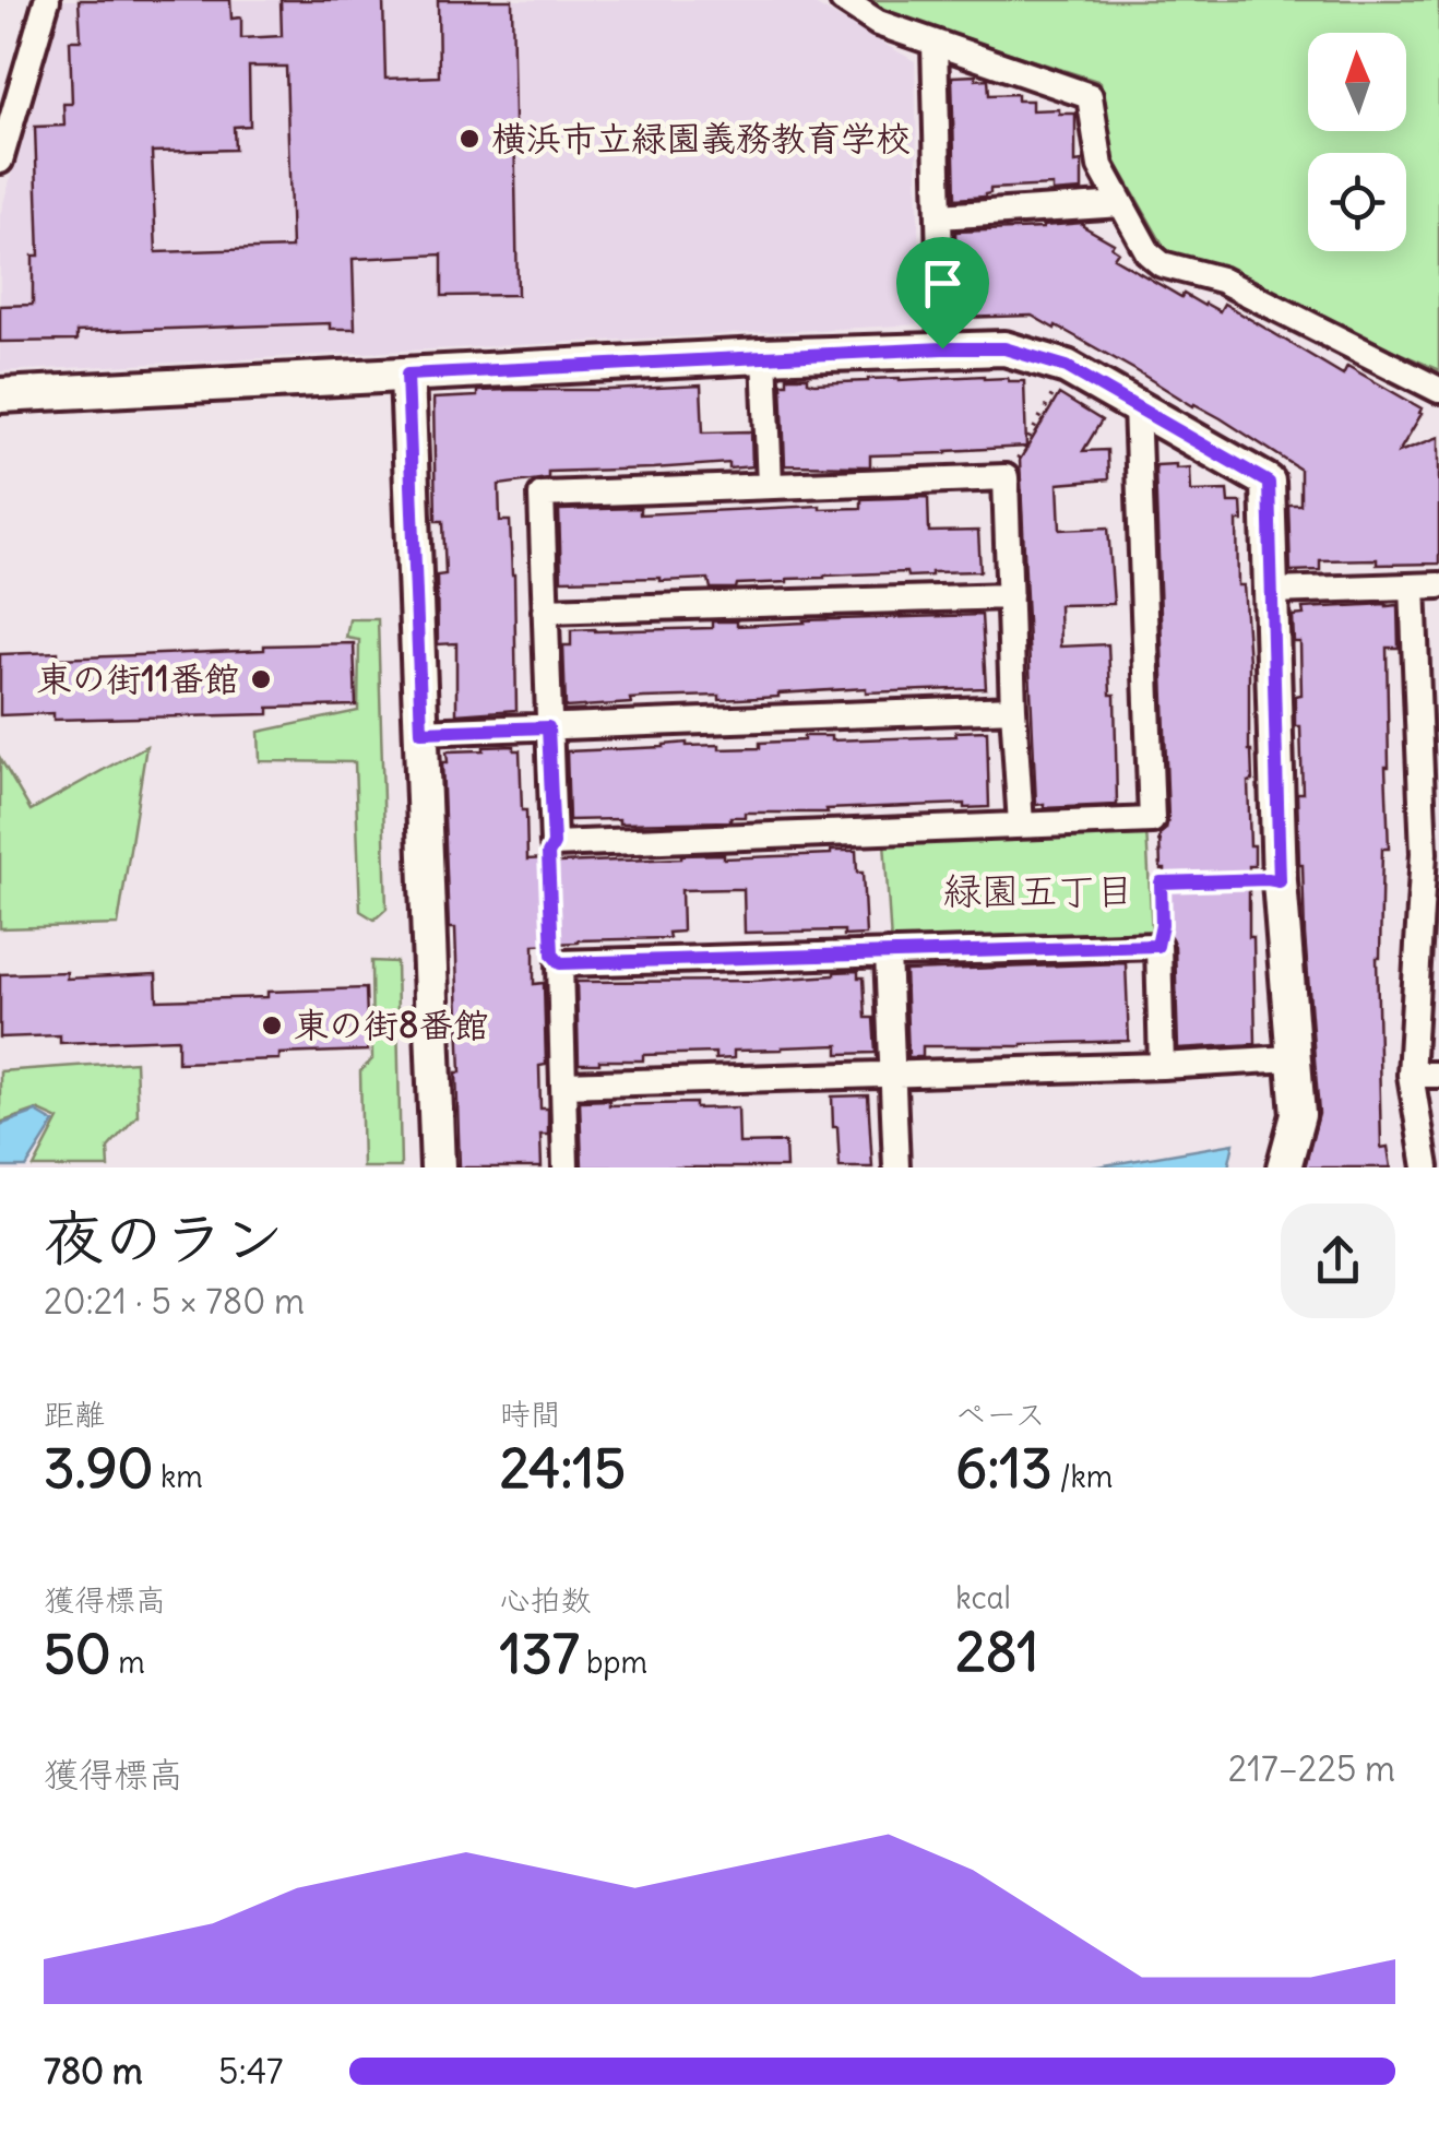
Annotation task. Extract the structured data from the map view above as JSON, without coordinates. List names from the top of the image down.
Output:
{
  "districts": ["緑園五丁目"],
  "places": ["横浜市立緑園義務教育学校", "東の街11番館", "東の街8番館"],
  "north": "top",
  "page": {
    "heading": ["夜のラン", "20:21 · 5 × 780 m"],
    "stats": [
      ["距離", "3.90 km"],
      ["時間", "24:15"],
      ["ペース", "6:13 /km"],
      ["獲得標高", "50 m"],
      ["心拍数", "137 bpm"],
      ["kcal", "281"]
    ],
    "chart": ["獲得標高", "217–225 m"],
    "list": [
      {
        "name": "780 m",
        "note": "5:47"
      }
    ]
  }
}
